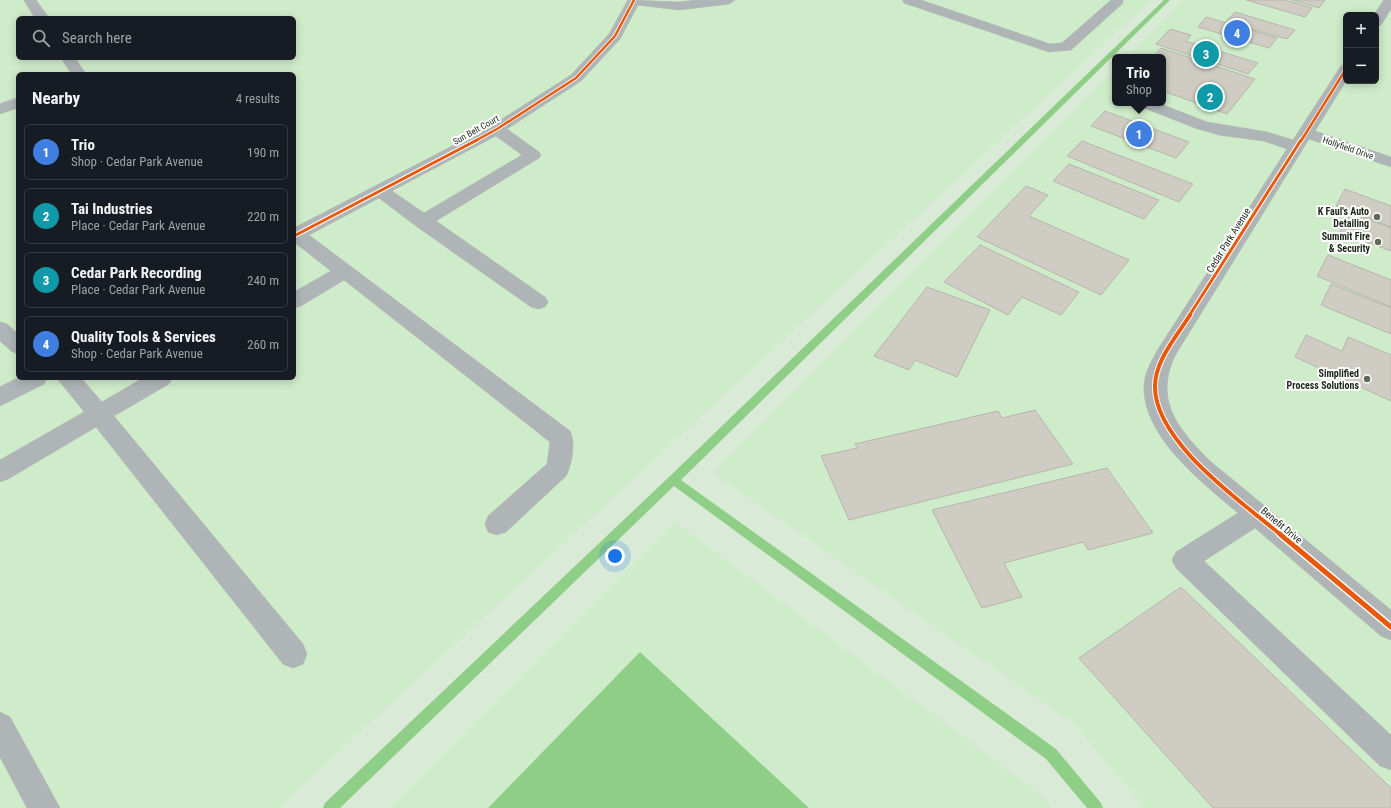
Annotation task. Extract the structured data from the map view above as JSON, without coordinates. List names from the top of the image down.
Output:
{
  "streets": {
    "street": [
      "Sun Belt Court",
      "Hollyfield Drive",
      "Cedar Park Avenue",
      "Benefit Drive"
    ]
  },
  "crossings": [
    ["Hollyfield Drive", "Cedar Park Avenue"],
    ["Cedar Park Avenue", "Benefit Drive"]
  ],
  "places": ["K Faul's Auto Detailing", "Summit Fire & Security", "Simplified Process Solutions"],
  "page": {
    "map_buttons": ["+", "−"],
    "search": "Search here",
    "pins": [
      "4",
      "3",
      "2",
      "1"
    ],
    "popup": ["Trio", "Shop"],
    "heading": ["Nearby", "4 results"],
    "list": [
      {
        "mark": "1",
        "name": "Trio",
        "note": "Shop · Cedar Park Avenue",
        "value": "190 m"
      },
      {
        "mark": "2",
        "name": "Tai Industries",
        "note": "Place · Cedar Park Avenue",
        "value": "220 m"
      },
      {
        "mark": "3",
        "name": "Cedar Park Recording",
        "note": "Place · Cedar Park Avenue",
        "value": "240 m"
      },
      {
        "mark": "4",
        "name": "Quality Tools & Services",
        "note": "Shop · Cedar Park Avenue",
        "value": "260 m"
      }
    ]
  }
}
